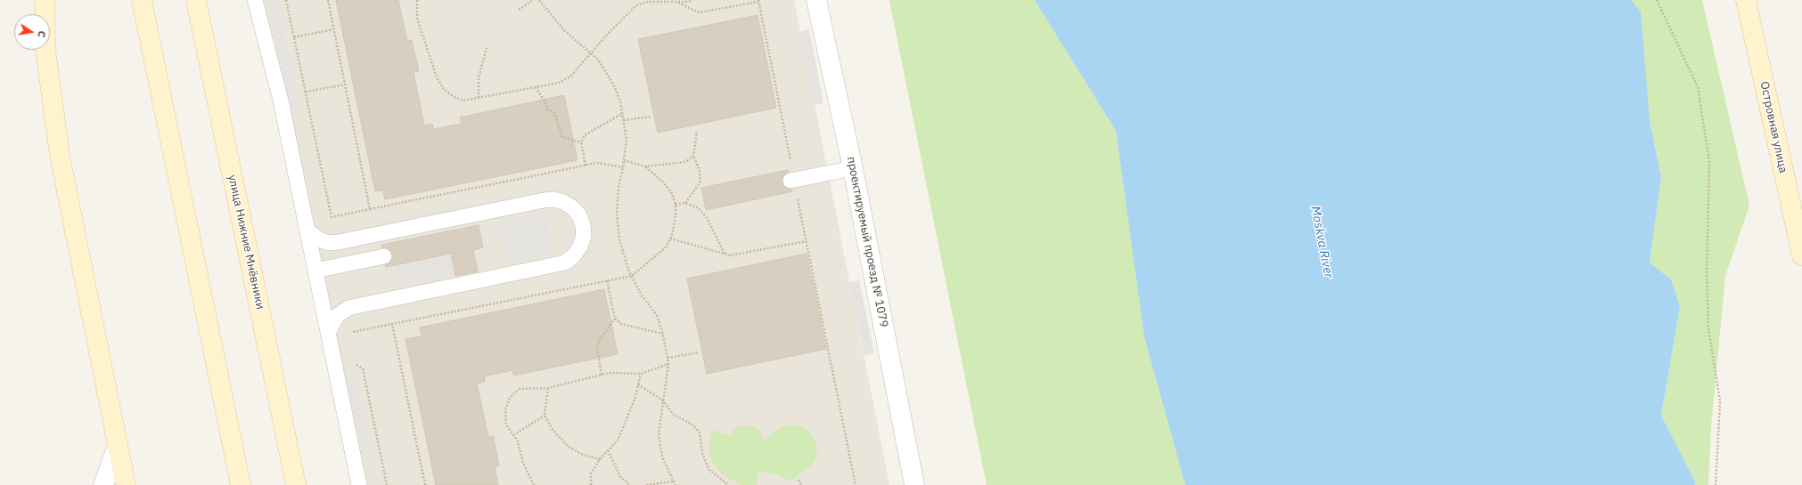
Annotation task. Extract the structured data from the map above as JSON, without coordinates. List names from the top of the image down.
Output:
{
  "streets": {
    "main road": ["Островная улица", "улица Нижние Мнёвники"],
    "street": ["проектируемый проезд № 1079"]
  },
  "water": ["Moskva River"],
  "north": "right"
}
